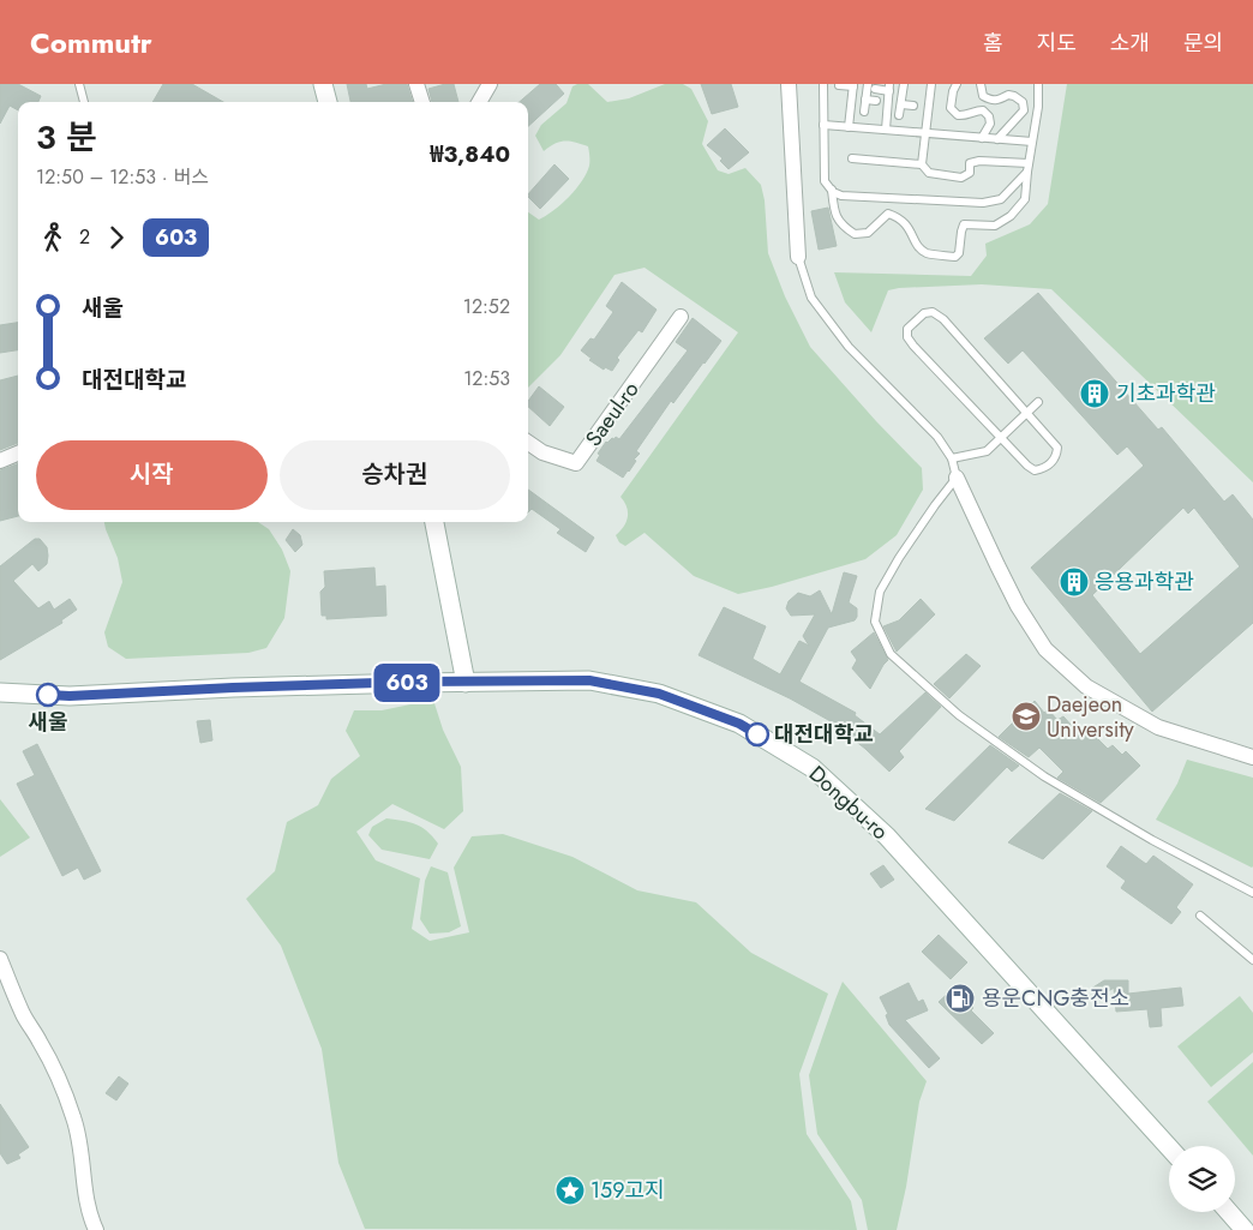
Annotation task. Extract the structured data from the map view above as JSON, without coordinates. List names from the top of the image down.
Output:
{
  "streets": {
    "main road": ["Dongbu-ro"],
    "street": ["Saeul-ro"]
  },
  "places": {
    "building": ["기초과학관", "응용과학관"],
    "other": ["새울", "대전대학교"],
    "school or university": ["Daejeon University"],
    "fuel station": ["용운CNG충전소"],
    "place": ["159고지"]
  },
  "lines": ["bus line 603"],
  "page": {
    "header": "Commutr",
    "nav": [
      "홈",
      "지도",
      "소개",
      "문의"
    ],
    "on_map": "603",
    "heading": ["3 분", "12:50 – 12:53 · 버스", "₩3,840"],
    "legs": ["2", "603"],
    "list": [
      {
        "name": "새울",
        "value": "12:52"
      },
      {
        "name": "대전대학교",
        "value": "12:53"
      }
    ],
    "buttons": ["시작", "승차권"]
  }
}
